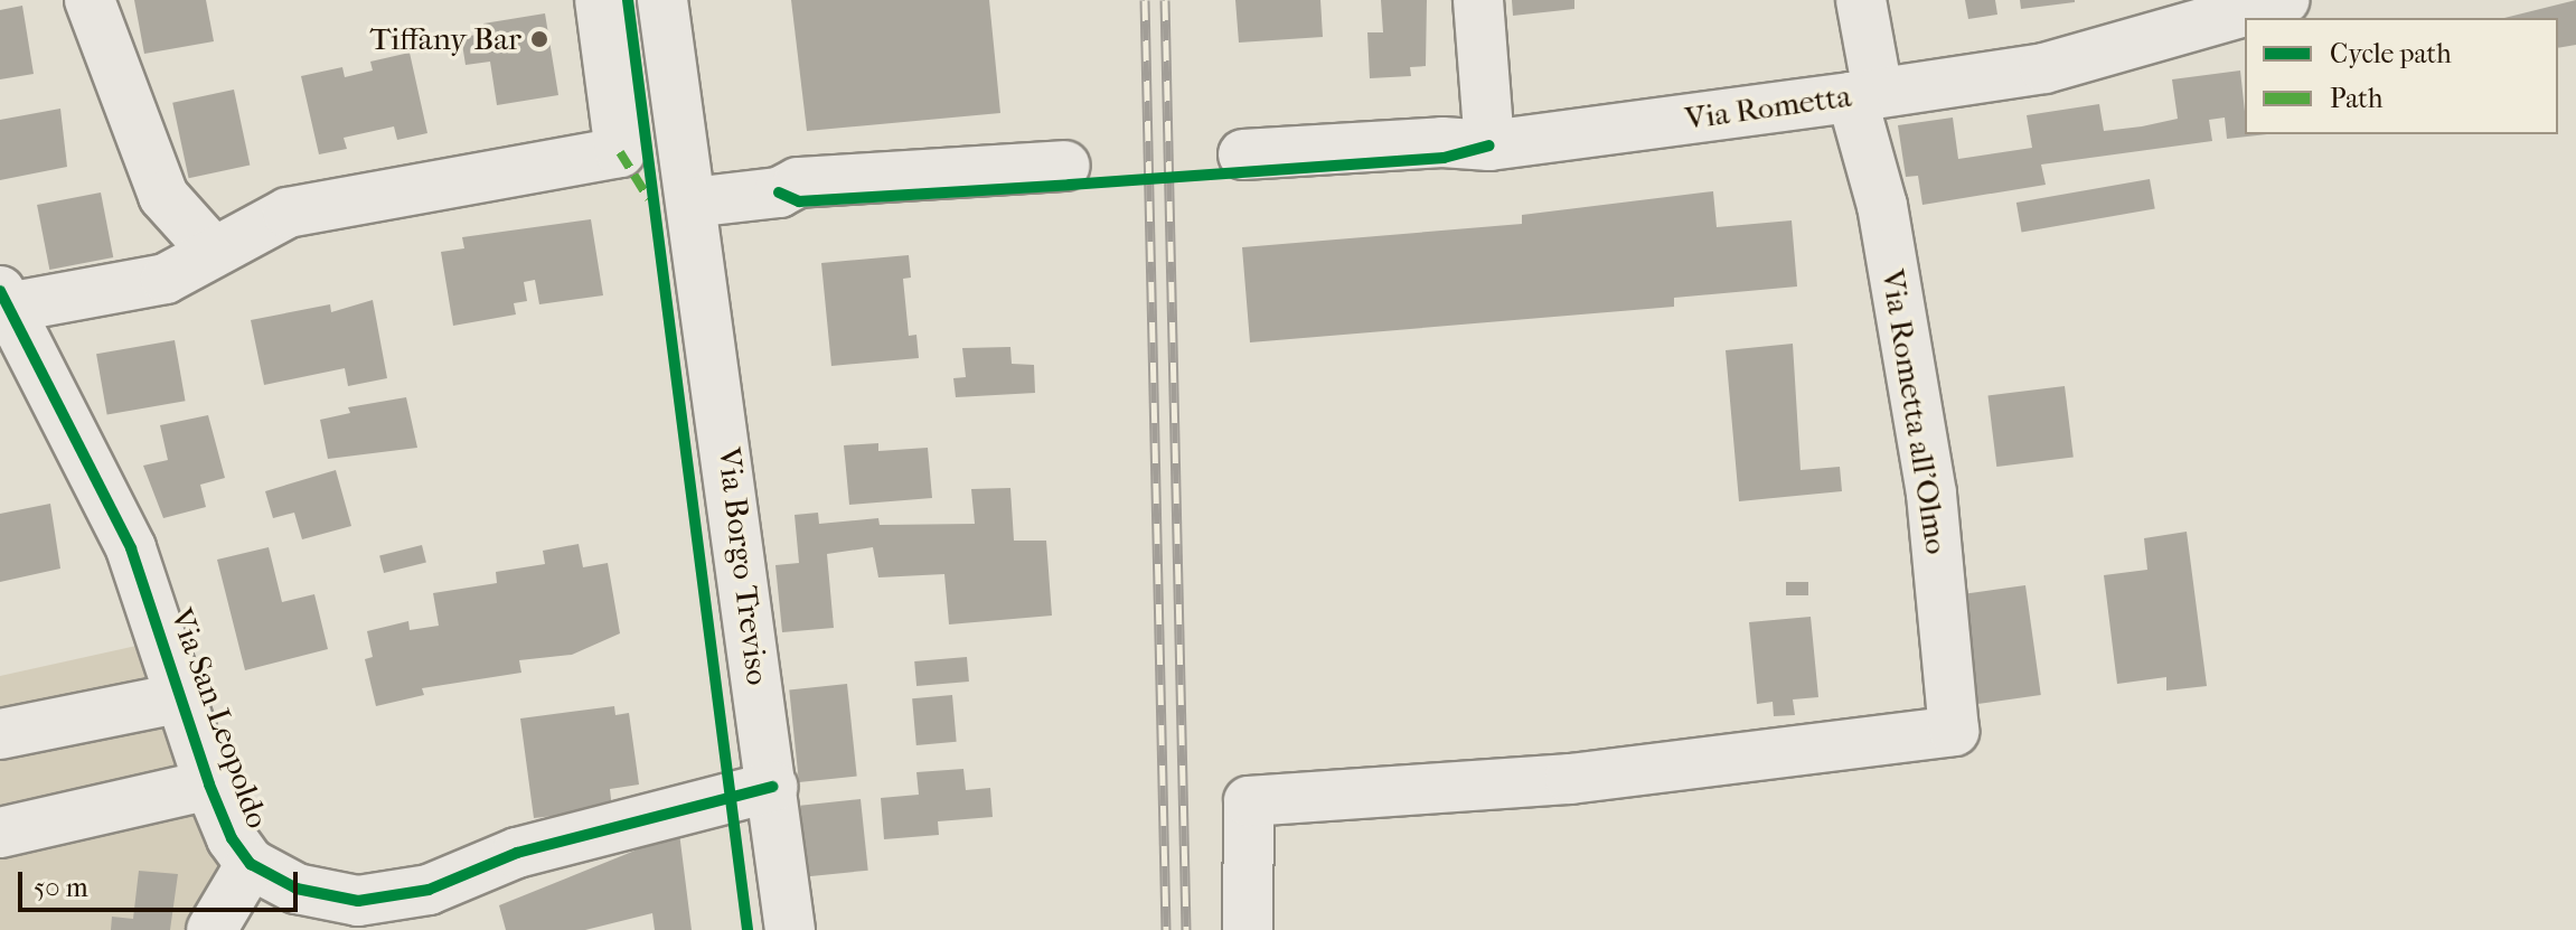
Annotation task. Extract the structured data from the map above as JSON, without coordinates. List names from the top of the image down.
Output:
{
  "streets": {
    "street": [
      "Via Rometta",
      "Via Rometta all'Olmo",
      "Via Borgo Treviso",
      "Via San Leopoldo"
    ]
  },
  "crossings": [
    ["Via Rometta", "Via Rometta all'Olmo"],
    ["Via Borgo Treviso", "Via San Leopoldo"]
  ],
  "places": ["Tiffany Bar"],
  "legend": ["Cycle path", "Path"],
  "scale_bar": "50 m"
}
